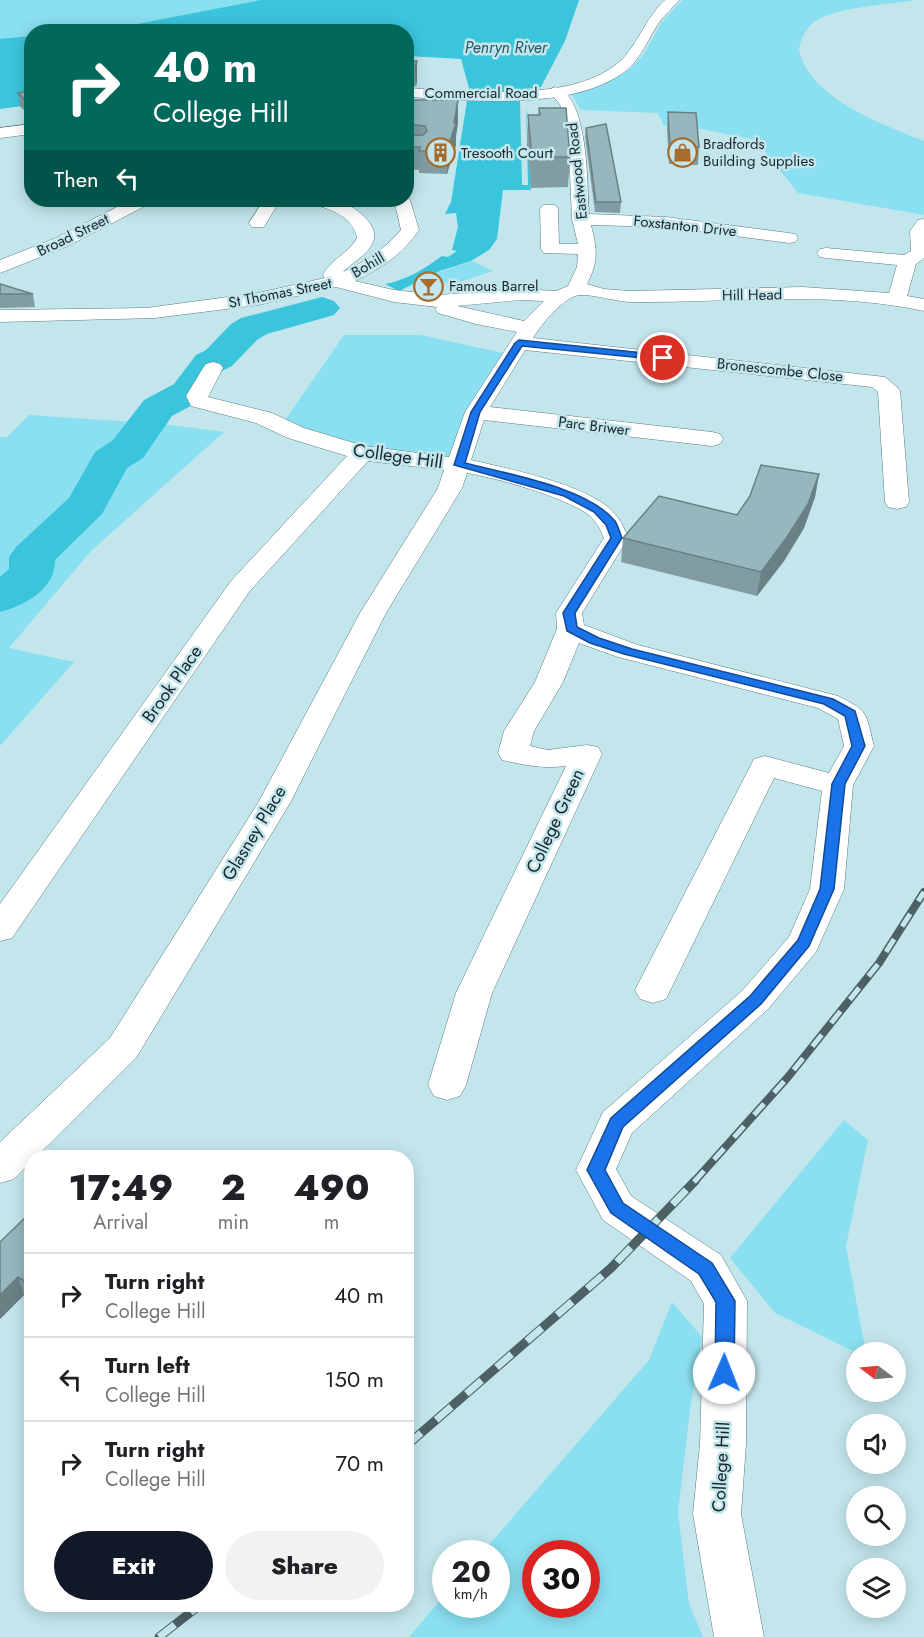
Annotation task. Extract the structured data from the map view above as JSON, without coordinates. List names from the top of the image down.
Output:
{
  "streets": {
    "main road": ["Commercial Road"],
    "street": [
      "Eastwood Road",
      "Foxstanton Drive",
      "Broad Street",
      "Bohill",
      "St Thomas Street",
      "Hill Head",
      "Bronescombe Close",
      "Parc Briwer",
      "College Hill",
      "Brook Place",
      "College Green",
      "Glasney Place"
    ]
  },
  "crossings": [
    ["Commercial Road", "Eastwood Road"],
    ["Eastwood Road", "Foxstanton Drive"],
    ["Eastwood Road", "Hill Head"],
    ["Bohill", "St Thomas Street"],
    ["St Thomas Street", "Bronescombe Close"],
    ["St Thomas Street", "Glasney Place"],
    ["Bronescombe Close", "Glasney Place"],
    ["Parc Briwer", "Glasney Place"],
    ["College Hill", "Brook Place"],
    ["College Hill", "College Green"],
    ["College Hill", "Glasney Place"]
  ],
  "water": ["Penryn River"],
  "places": {
    "building": ["Tresooth Court"],
    "shop": ["Bradfords Building Supplies"],
    "bar": ["Famous Barrel"]
  },
  "north": "left",
  "page": {
    "turn": ["40 m", "College Hill"],
    "then": "Then",
    "eta": [
      "17:49",
      "Arrival",
      "2",
      "min",
      "490",
      "m"
    ],
    "list": [
      {
        "name": "Turn right",
        "note": "College Hill",
        "value": "40 m"
      },
      {
        "name": "Turn left",
        "note": "College Hill",
        "value": "150 m"
      },
      {
        "name": "Turn right",
        "note": "College Hill",
        "value": "70 m"
      }
    ],
    "buttons": ["Exit", "Share"],
    "speed": "20 km/h",
    "limit": "30"
  }
}
